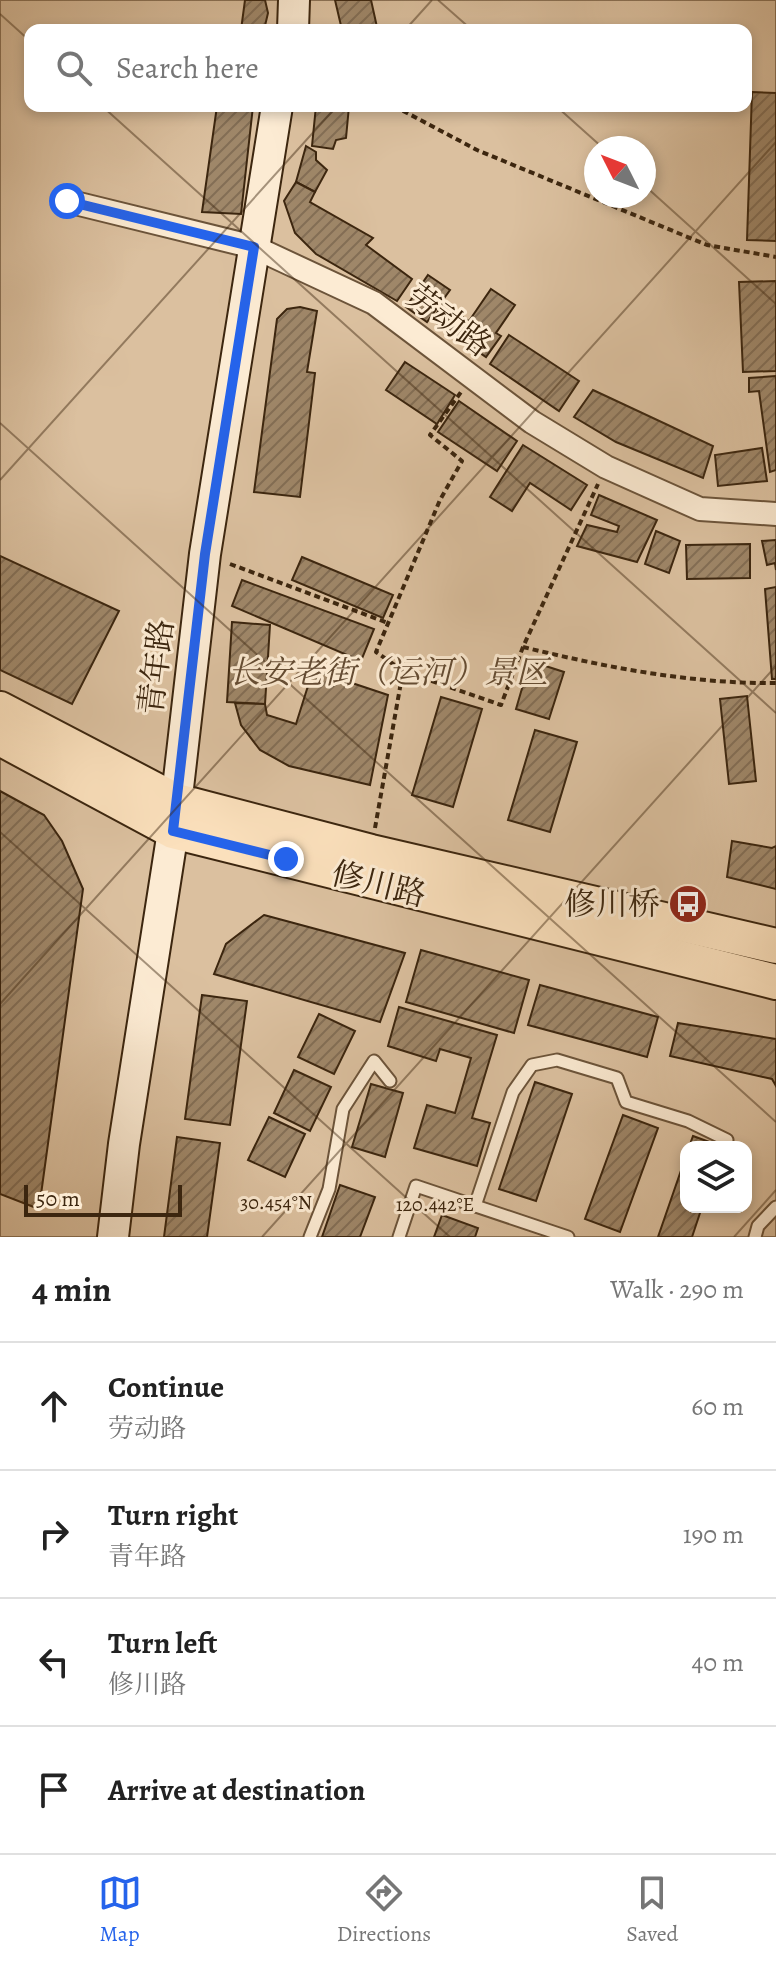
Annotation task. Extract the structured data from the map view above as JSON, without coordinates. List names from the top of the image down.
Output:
{
  "streets": {
    "main road": ["修川路"],
    "street": ["劳动路", "青年路"]
  },
  "crossings": [
    ["劳动路", "青年路"],
    ["青年路", "修川路"]
  ],
  "parks": ["长安老街（运河）景区"],
  "places": {
    "bus stop": ["修川桥"]
  },
  "scale_bar": "50 m",
  "north": "top left",
  "page": {
    "search": "Search here",
    "scale": "50 m",
    "heading": ["4 min", "Walk · 290 m"],
    "list": [
      ["Continue", "劳动路", "60 m"],
      ["Turn right", "青年路", "190 m"],
      ["Turn left", "修川路", "40 m"],
      "Arrive at destination"
    ],
    "nav": ["Map", "Directions", "Saved"]
  },
  "coordinates": ["30.454°N", "120.442°E"]
}
